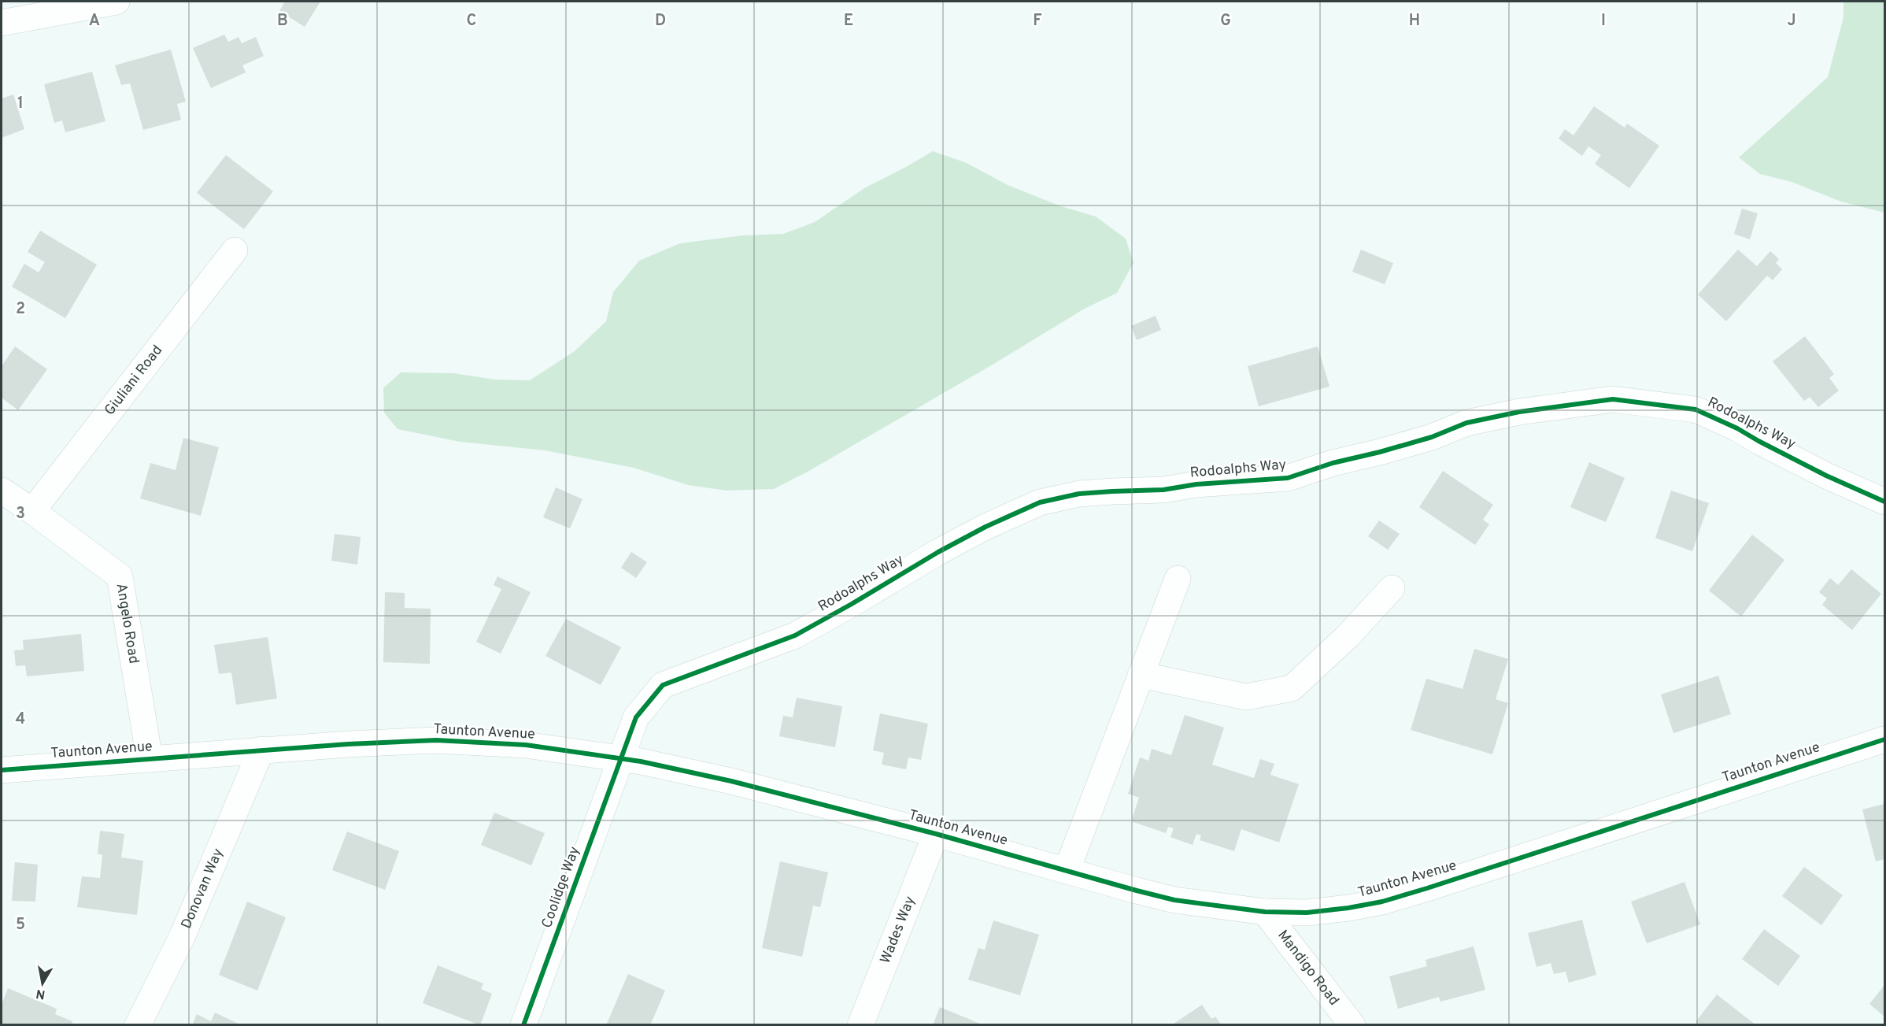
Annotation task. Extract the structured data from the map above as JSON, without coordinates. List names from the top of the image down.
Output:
{
  "streets": {
    "street": [
      "Giuliani Road",
      "Rodoalphs Way",
      "Angelo Road",
      "Taunton Avenue",
      "Coolidge Way",
      "Donovan Way",
      "Wades Way",
      "Mandigo Road"
    ]
  },
  "crossings": [
    ["Giuliani Road", "Angelo Road"],
    ["Rodoalphs Way", "Taunton Avenue"],
    ["Rodoalphs Way", "Coolidge Way"],
    ["Angelo Road", "Taunton Avenue"],
    ["Taunton Avenue", "Coolidge Way"],
    ["Taunton Avenue", "Donovan Way"],
    ["Taunton Avenue", "Wades Way"],
    ["Taunton Avenue", "Mandigo Road"]
  ],
  "north": "bottom",
  "grid": {
    "columns": [
      "A",
      "B",
      "C",
      "D",
      "E",
      "F",
      "G",
      "H",
      "I",
      "J"
    ],
    "rows": [
      "1",
      "2",
      "3",
      "4",
      "5"
    ]
  }
}
